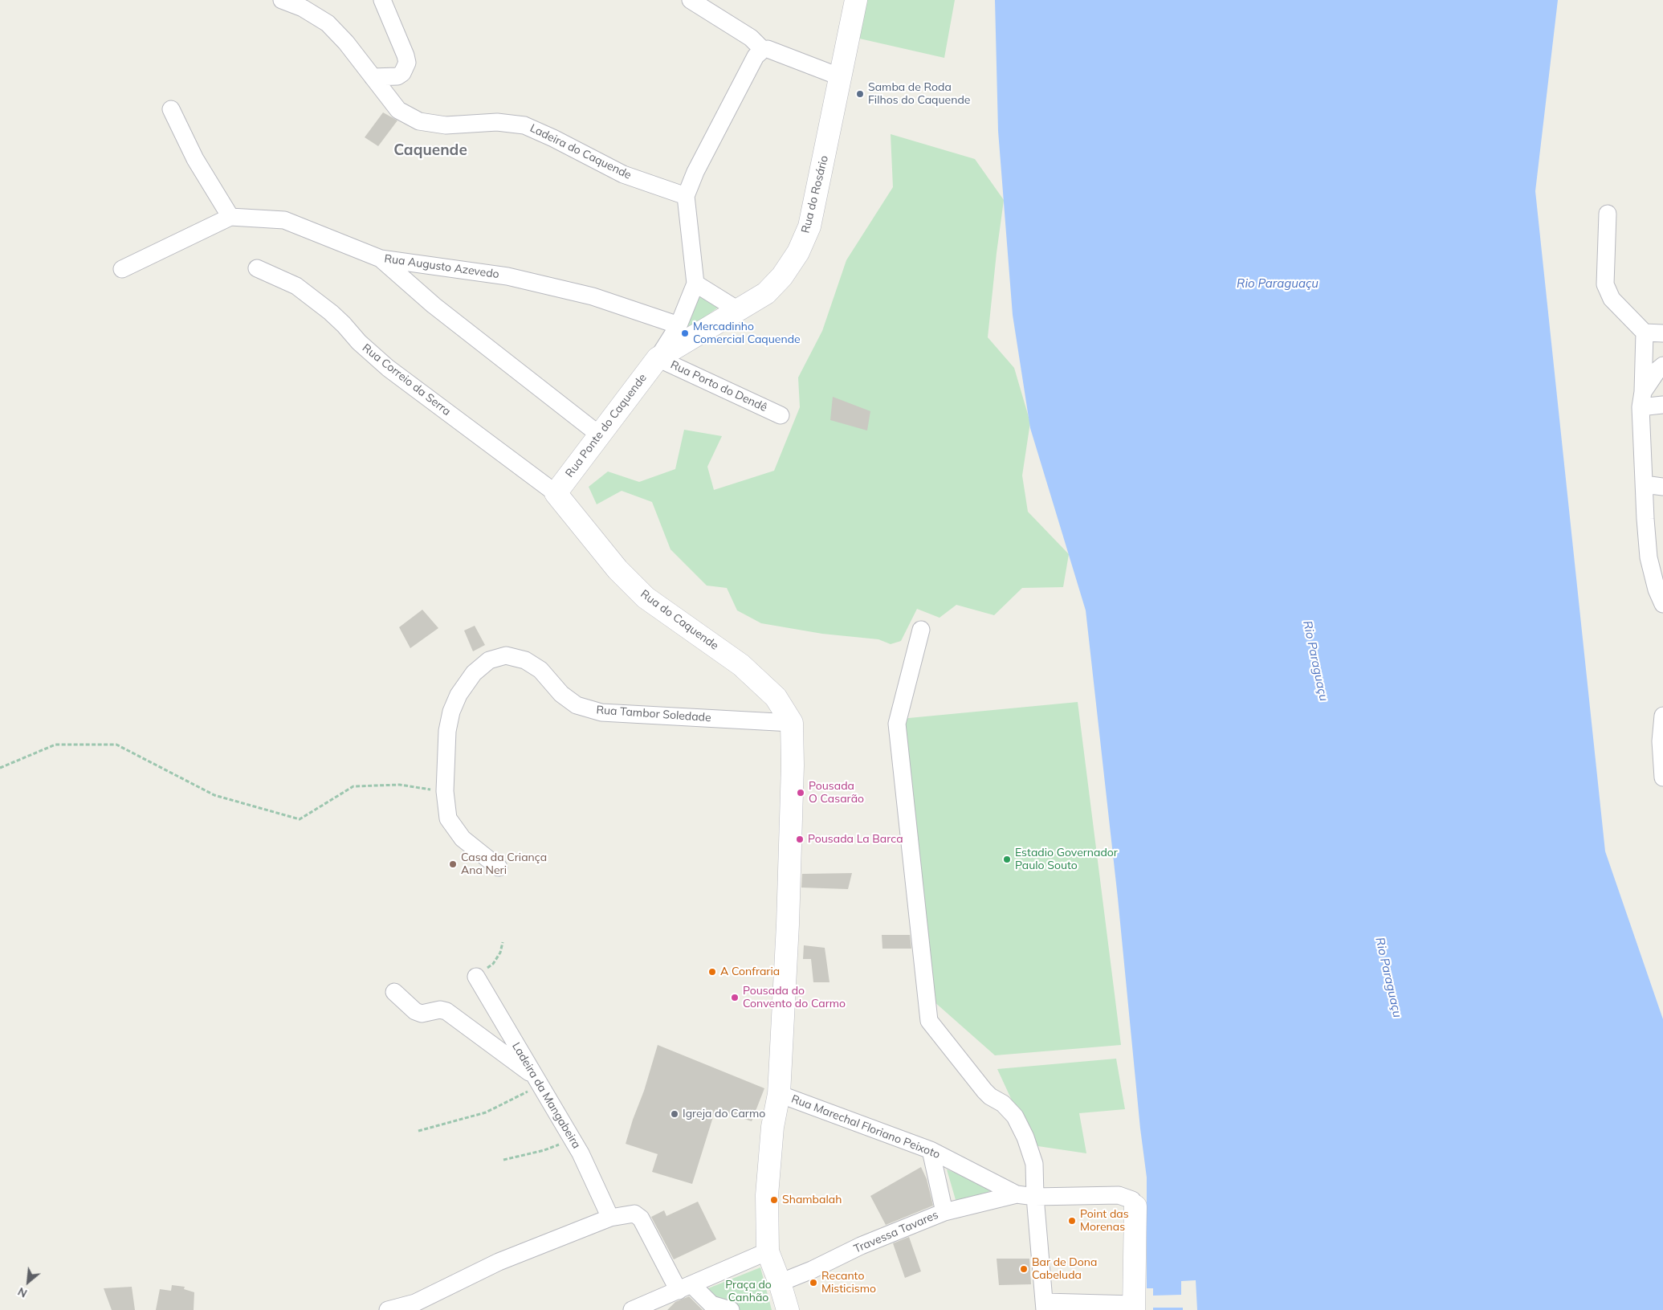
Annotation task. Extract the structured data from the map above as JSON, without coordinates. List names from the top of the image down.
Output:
{
  "streets": {
    "street": [
      "Ladeira do Caquende",
      "Rua do Rosário",
      "Rua Augusto Azevedo",
      "Rua Correio da Serra",
      "Rua Porto do Dendê",
      "Rua Ponte do Caquende",
      "Rua do Caquende",
      "Rua Tambor Soledade",
      "Ladeira da Mangabeira",
      "Rua Marechal Floriano Peixoto",
      "Travessa Tavares"
    ]
  },
  "crossings": [
    ["Rua do Rosário", "Rua Porto do Dendê"],
    ["Rua do Rosário", "Rua Ponte do Caquende"],
    ["Rua Correio da Serra", "Rua Ponte do Caquende"],
    ["Rua Correio da Serra", "Rua do Caquende"],
    ["Rua Porto do Dendê", "Rua Ponte do Caquende"],
    ["Rua Ponte do Caquende", "Rua do Caquende"],
    ["Rua do Caquende", "Rua Tambor Soledade"],
    ["Rua Marechal Floriano Peixoto", "Travessa Tavares"]
  ],
  "districts": ["Caquende"],
  "water": ["Rio Paraguaçu"],
  "parks": ["Praça do Canhão"],
  "places": [
    "Samba de Roda Filhos do Caquende",
    "Mercadinho Comercial Caquende",
    "Pousada O Casarão",
    "Pousada La Barca",
    "Estadio Governador Paulo Souto",
    "Casa da Criança Ana Neri",
    "A Confraria",
    "Pousada do Convento do Carmo",
    "Igreja do Carmo",
    "Shambalah",
    "Point das Morenas",
    "Bar de Dona Cabeluda",
    "Recanto Misticismo"
  ],
  "north": "bottom left"
}
